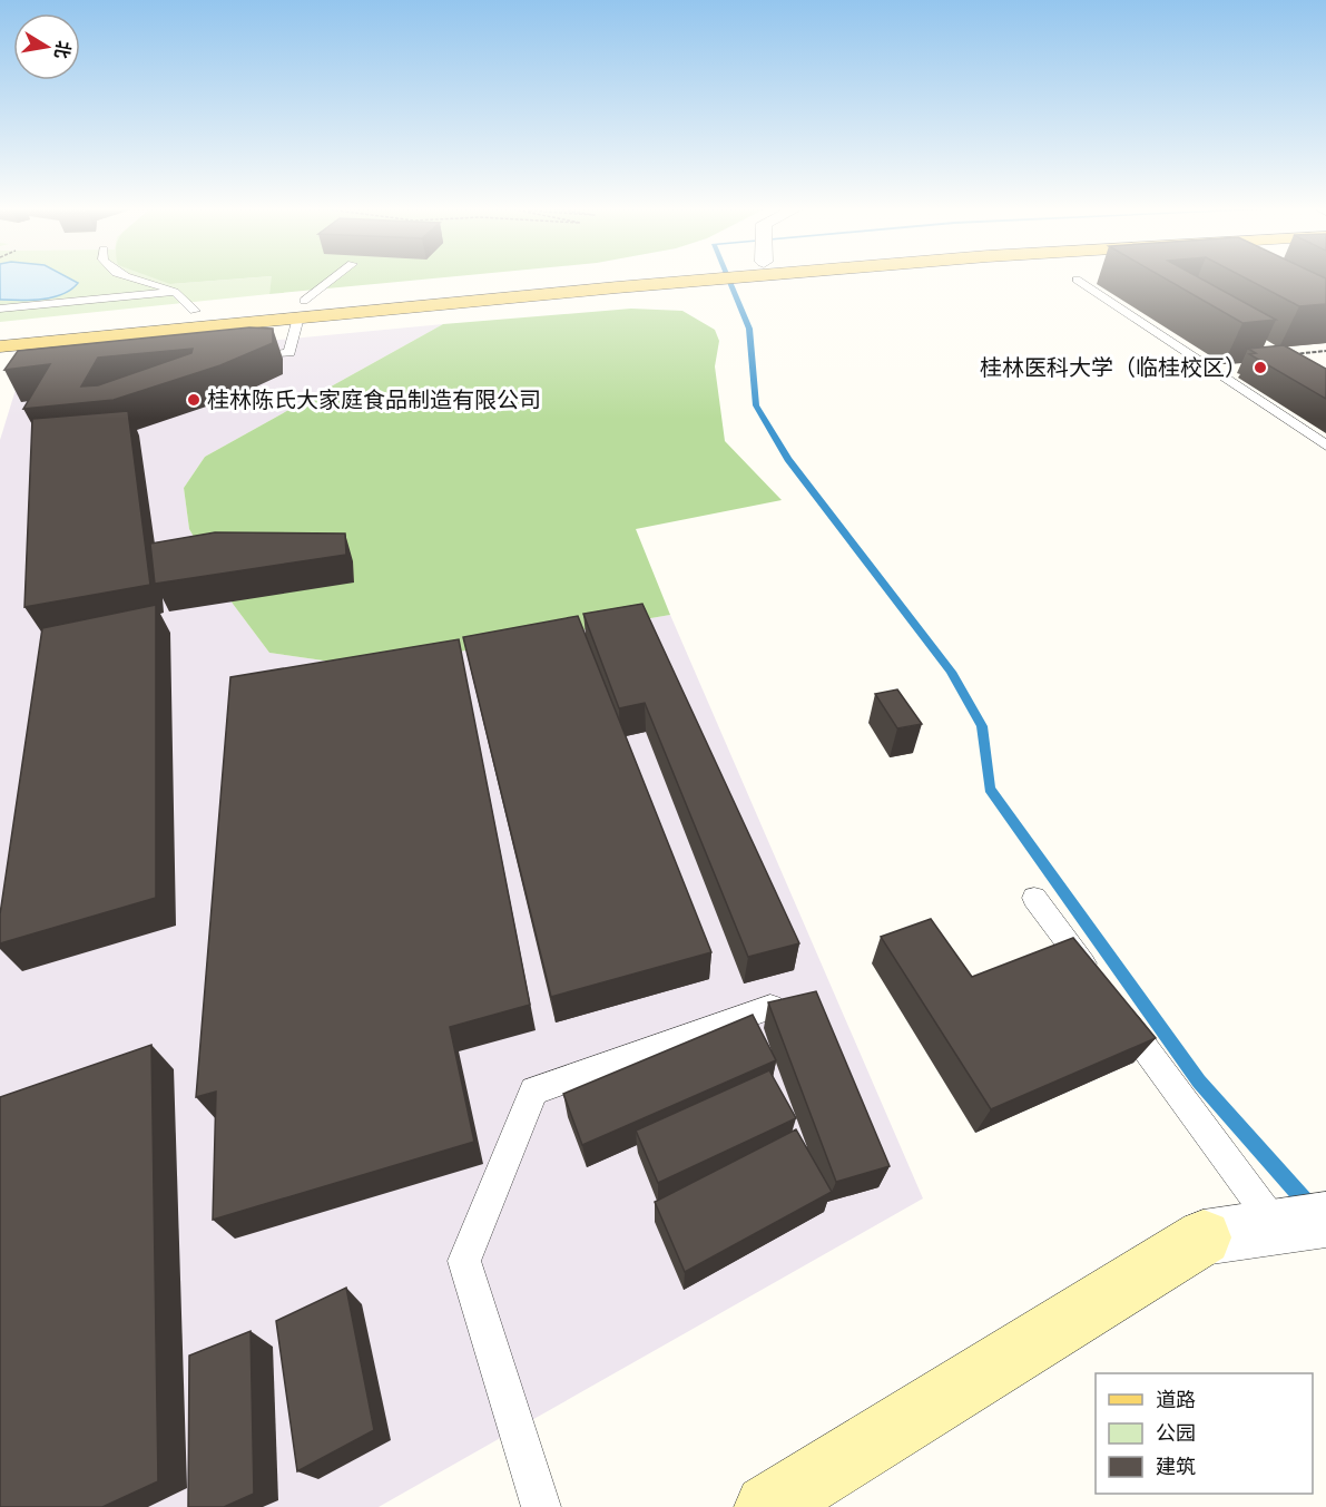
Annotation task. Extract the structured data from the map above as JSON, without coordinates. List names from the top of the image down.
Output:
{
  "places": ["桂林医科大学（临桂校区）", "桂林陈氏大家庭食品制造有限公司"],
  "legend": ["道路", "公园", "建筑"],
  "north": "right"
}
